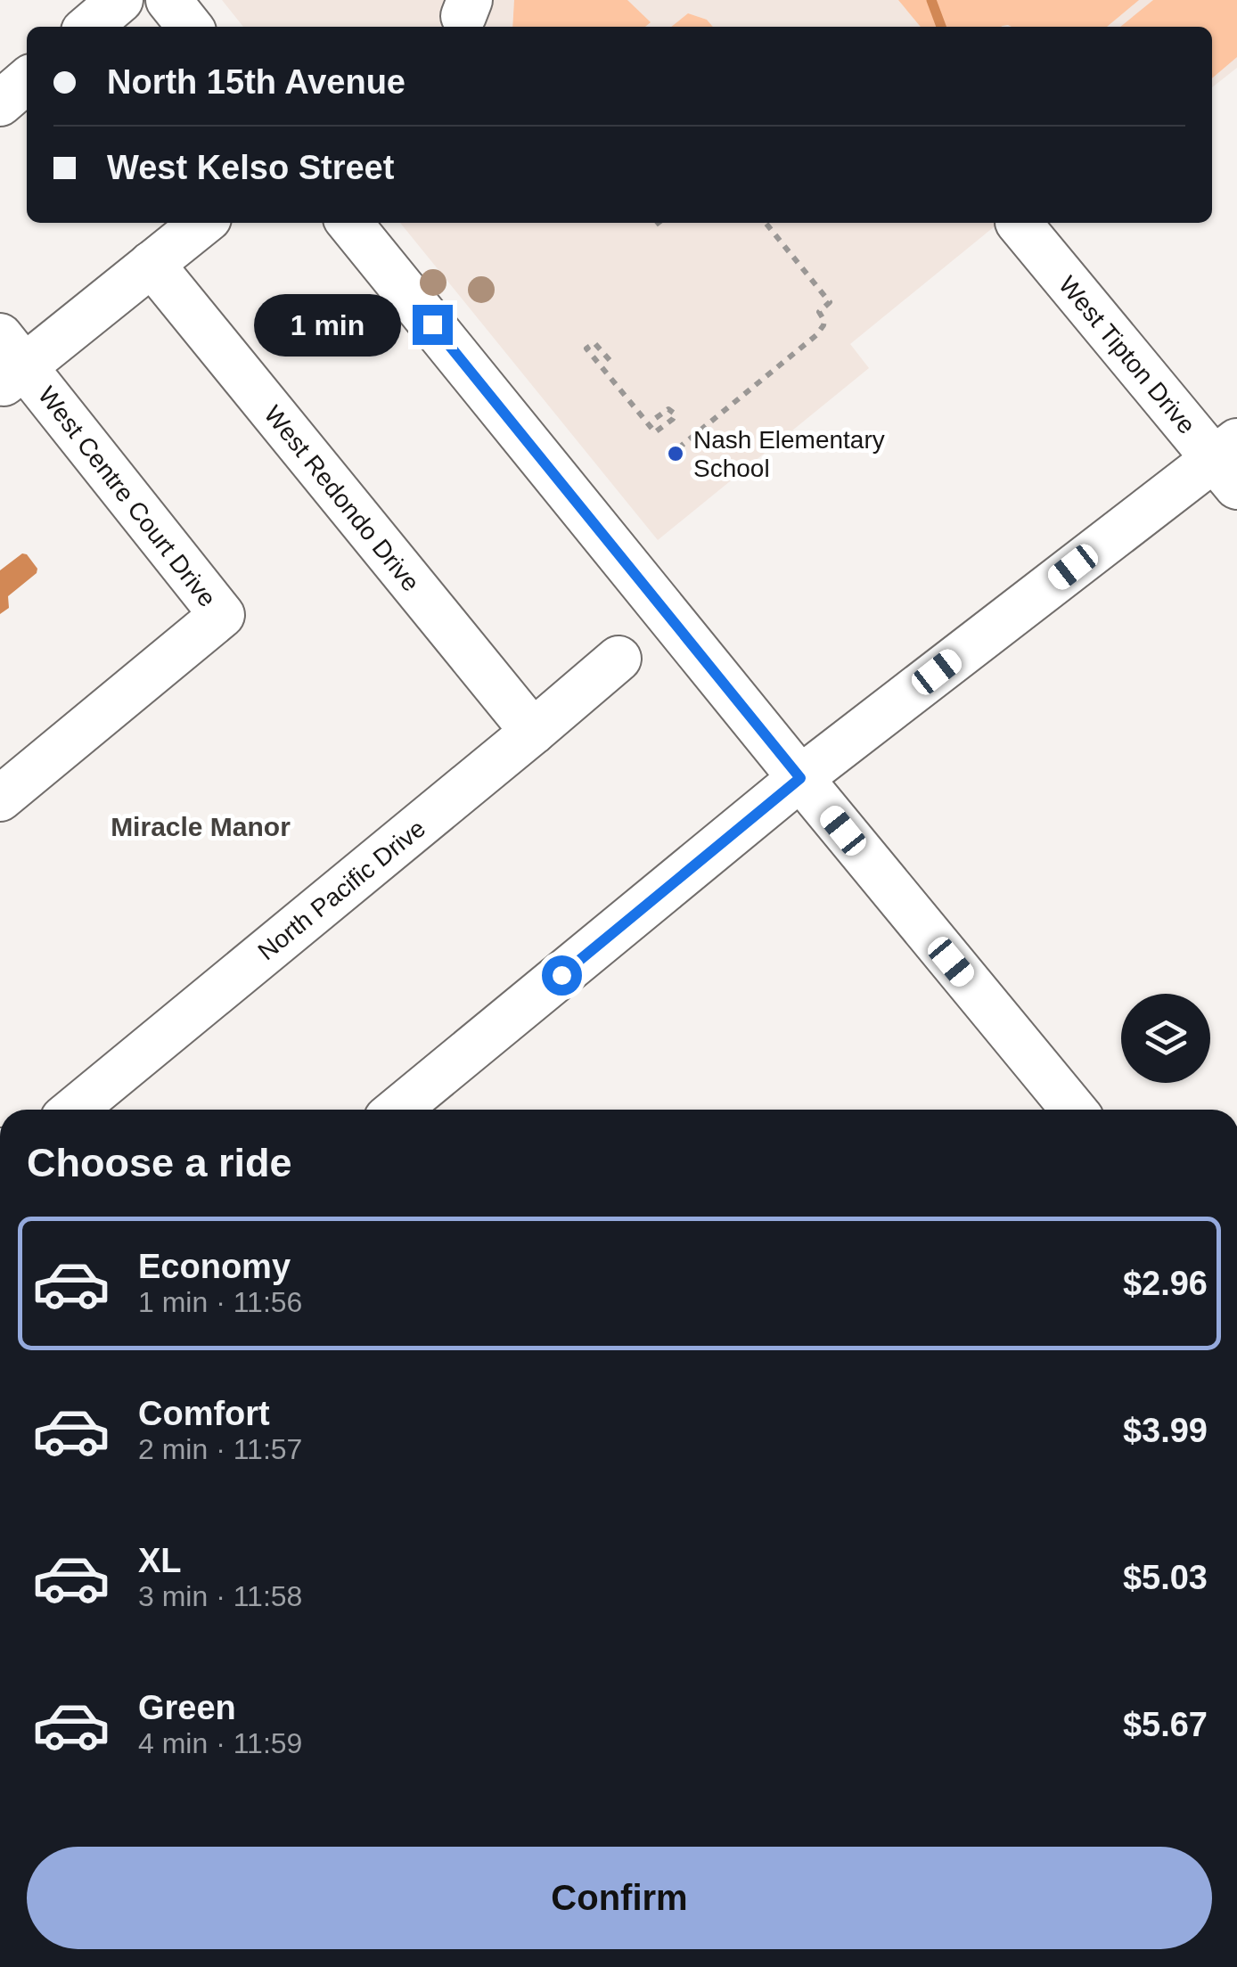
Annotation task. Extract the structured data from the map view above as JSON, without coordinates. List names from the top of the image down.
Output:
{
  "streets": {
    "street": [
      "West Tipton Drive",
      "West Centre Court Drive",
      "West Redondo Drive",
      "North Pacific Drive"
    ]
  },
  "crossings": [
    ["West Redondo Drive", "North Pacific Drive"]
  ],
  "districts": ["Miracle Manor"],
  "places": ["Nash Elementary School"],
  "page": {
    "banner": ["North 15th Avenue", "West Kelso Street"],
    "bubble": "1 min",
    "heading": "Choose a ride",
    "list": [
      {
        "name": "Economy",
        "note": "1 min · 11:56",
        "value": "$2.96"
      },
      {
        "name": "Comfort",
        "note": "2 min · 11:57",
        "value": "$3.99"
      },
      {
        "name": "XL",
        "note": "3 min · 11:58",
        "value": "$5.03"
      },
      {
        "name": "Green",
        "note": "4 min · 11:59",
        "value": "$5.67"
      }
    ],
    "buttons": "Confirm"
  }
}
